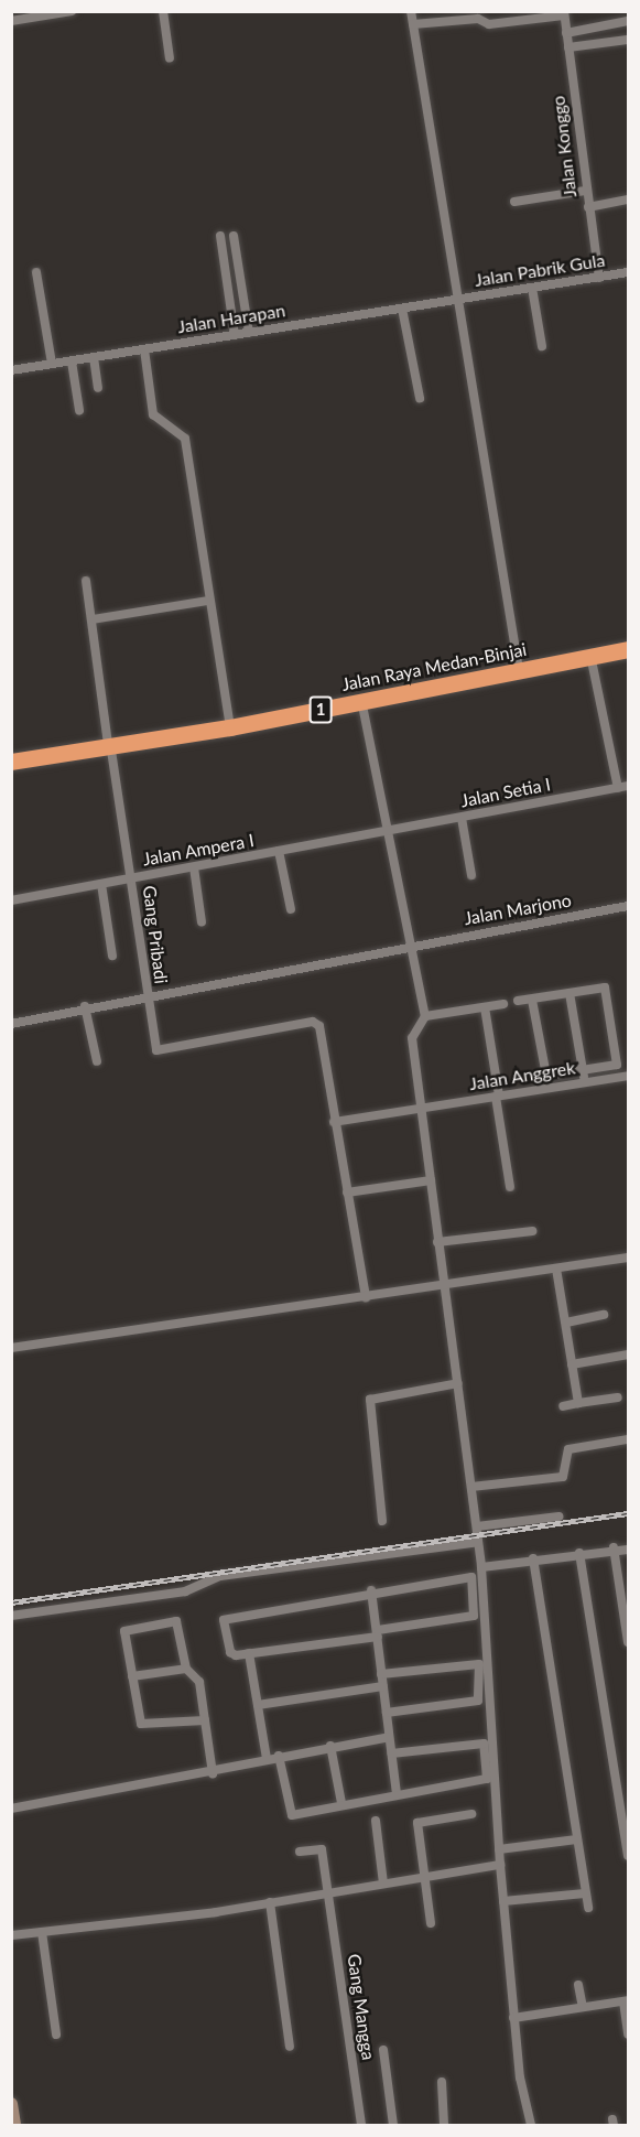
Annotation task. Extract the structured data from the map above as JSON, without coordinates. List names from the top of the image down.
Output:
{
  "streets": {
    "highway": ["Jalan Raya Medan-Binjai", "1"],
    "street": [
      "Jalan Konggo",
      "Jalan Pabrik Gula",
      "Jalan Harapan",
      "Jalan Setia I",
      "Jalan Ampera I",
      "Jalan Marjono",
      "Gang Pribadi",
      "Jalan Anggrek",
      "Gang Mangga"
    ]
  },
  "crossings": [
    ["Jalan Konggo", "Jalan Pabrik Gula"],
    ["Jalan Pabrik Gula", "Jalan Harapan"],
    ["Jalan Raya Medan-Binjai", "Gang Pribadi"],
    ["Jalan Setia I", "Jalan Ampera I"],
    ["Jalan Ampera I", "Gang Pribadi"],
    ["Jalan Marjono", "Gang Pribadi"],
    ["Gang Pribadi", "Jalan Anggrek"]
  ]
}
